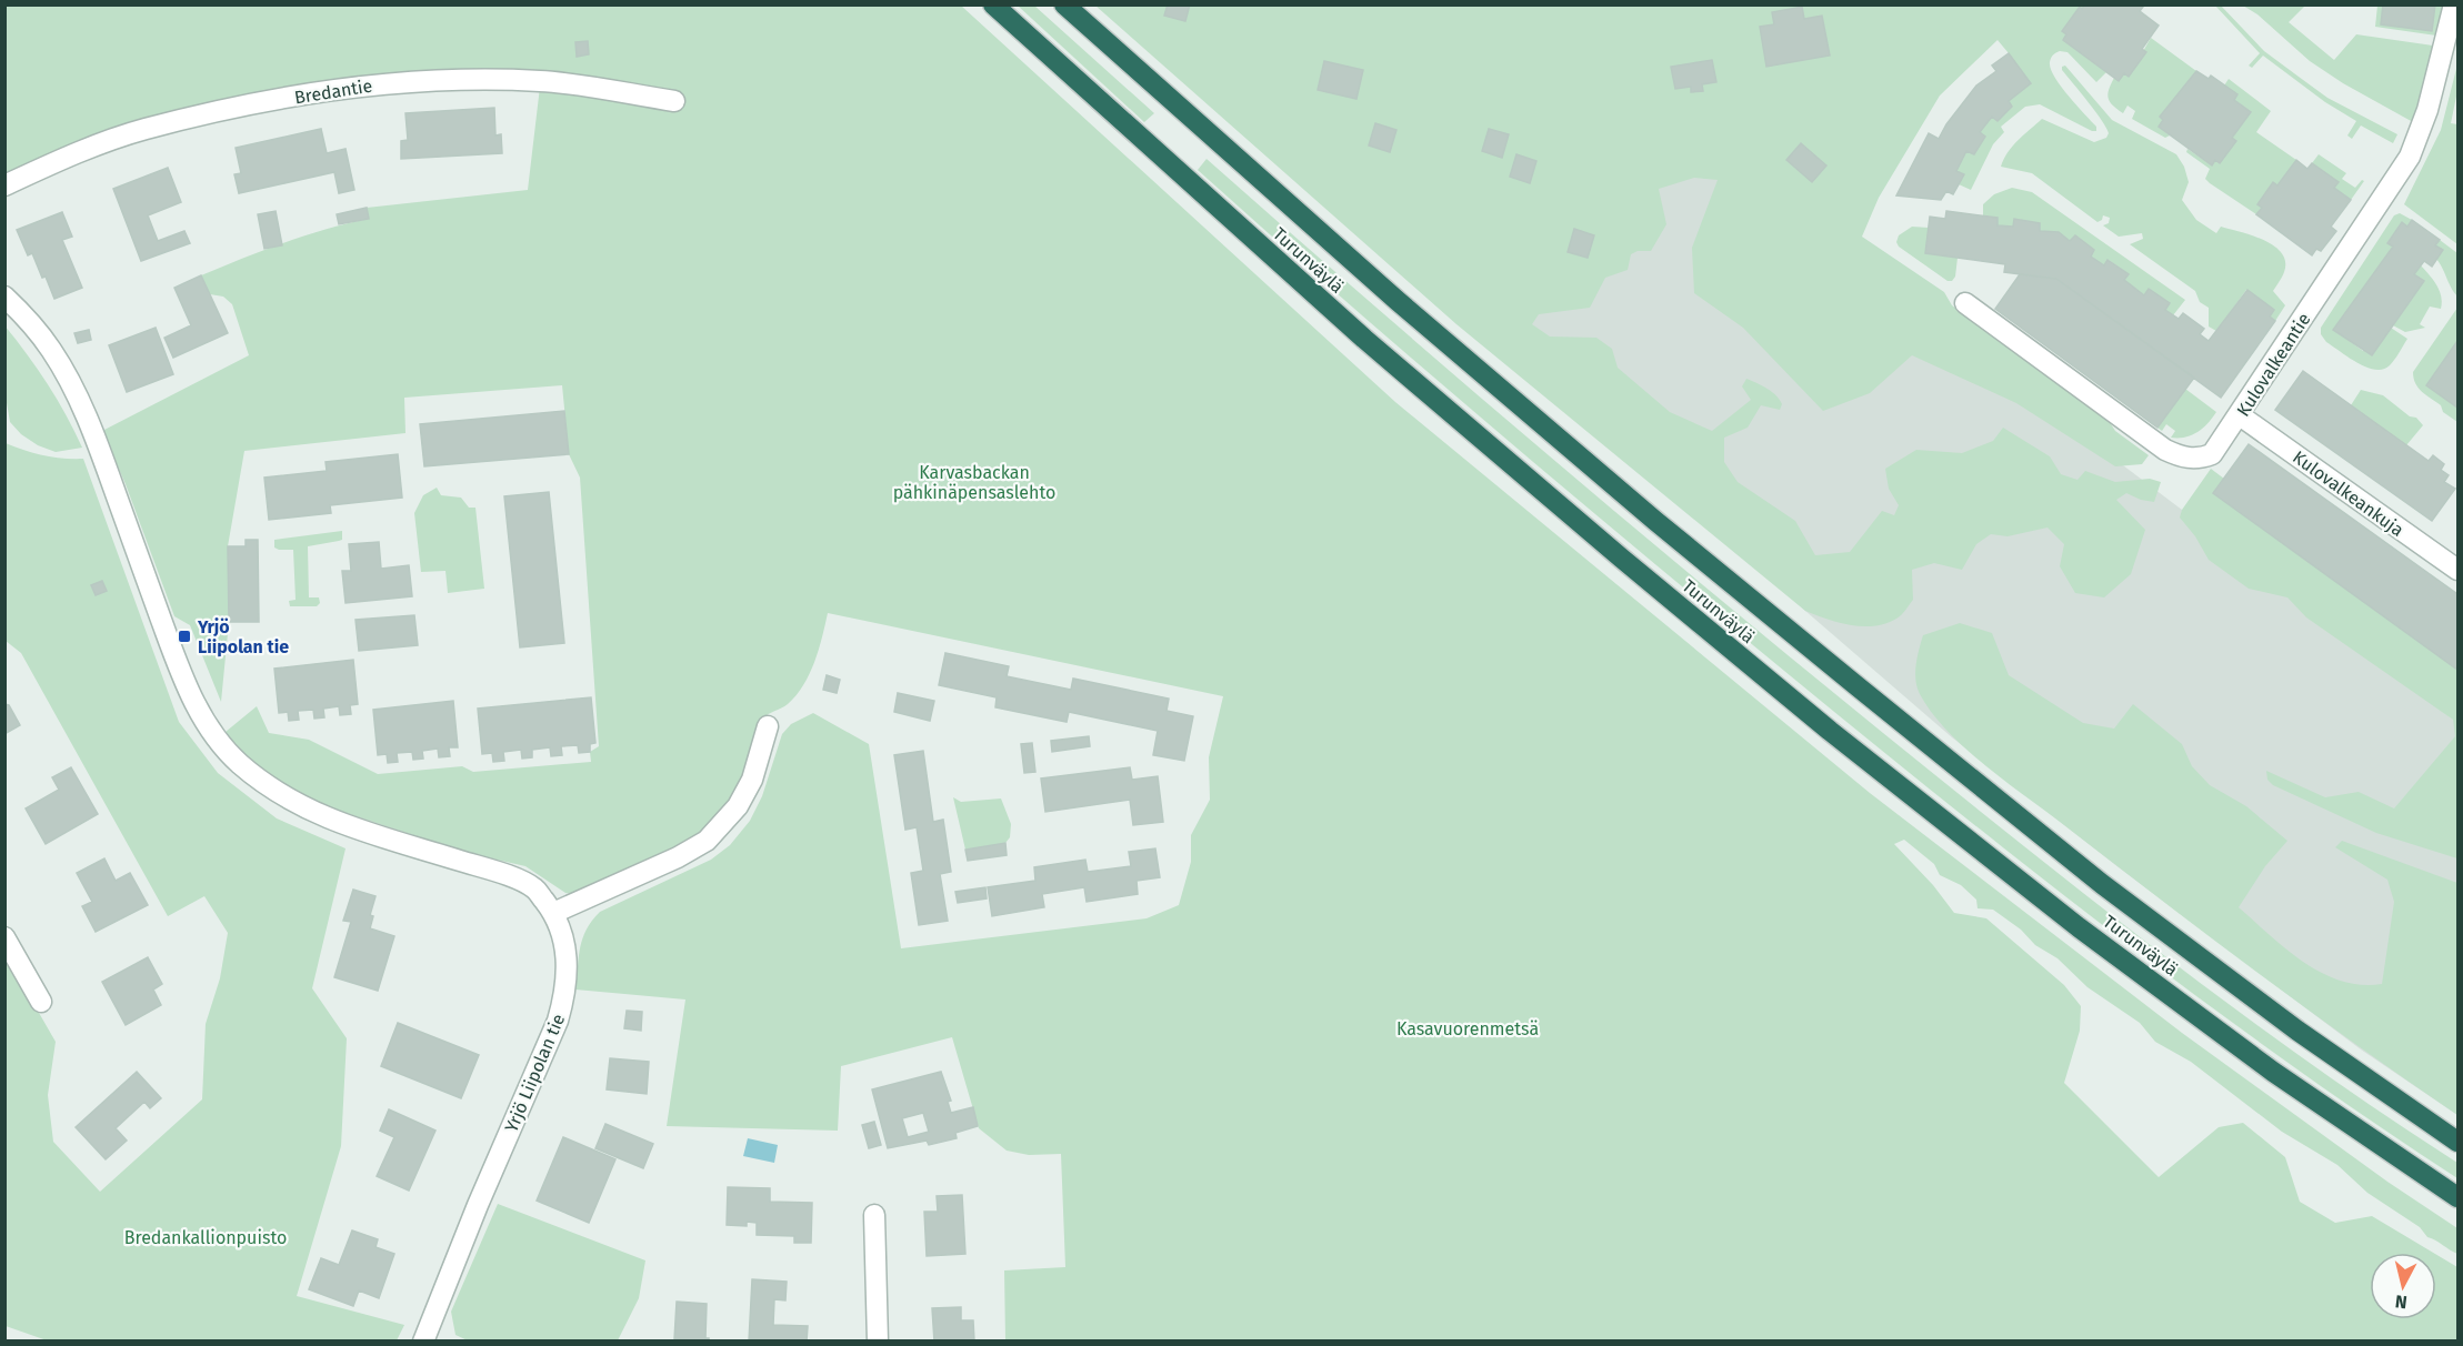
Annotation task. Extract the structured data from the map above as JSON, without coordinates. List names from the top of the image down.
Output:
{
  "streets": {
    "highway": ["Turunväylä"],
    "street": [
      "Bredantie",
      "Kulovalkeantie",
      "Kulovalkeankuja",
      "Yrjö Liipolan tie"
    ]
  },
  "crossings": [
    ["Kulovalkeantie", "Kulovalkeankuja"]
  ],
  "parks": ["Karvasbackan pähkinäpensaslehto", "Kasavuorenmetsä", "Bredankallionpuisto"],
  "places": {
    "transit": ["Yrjö Liipolan tie"]
  },
  "north": "bottom"
}
